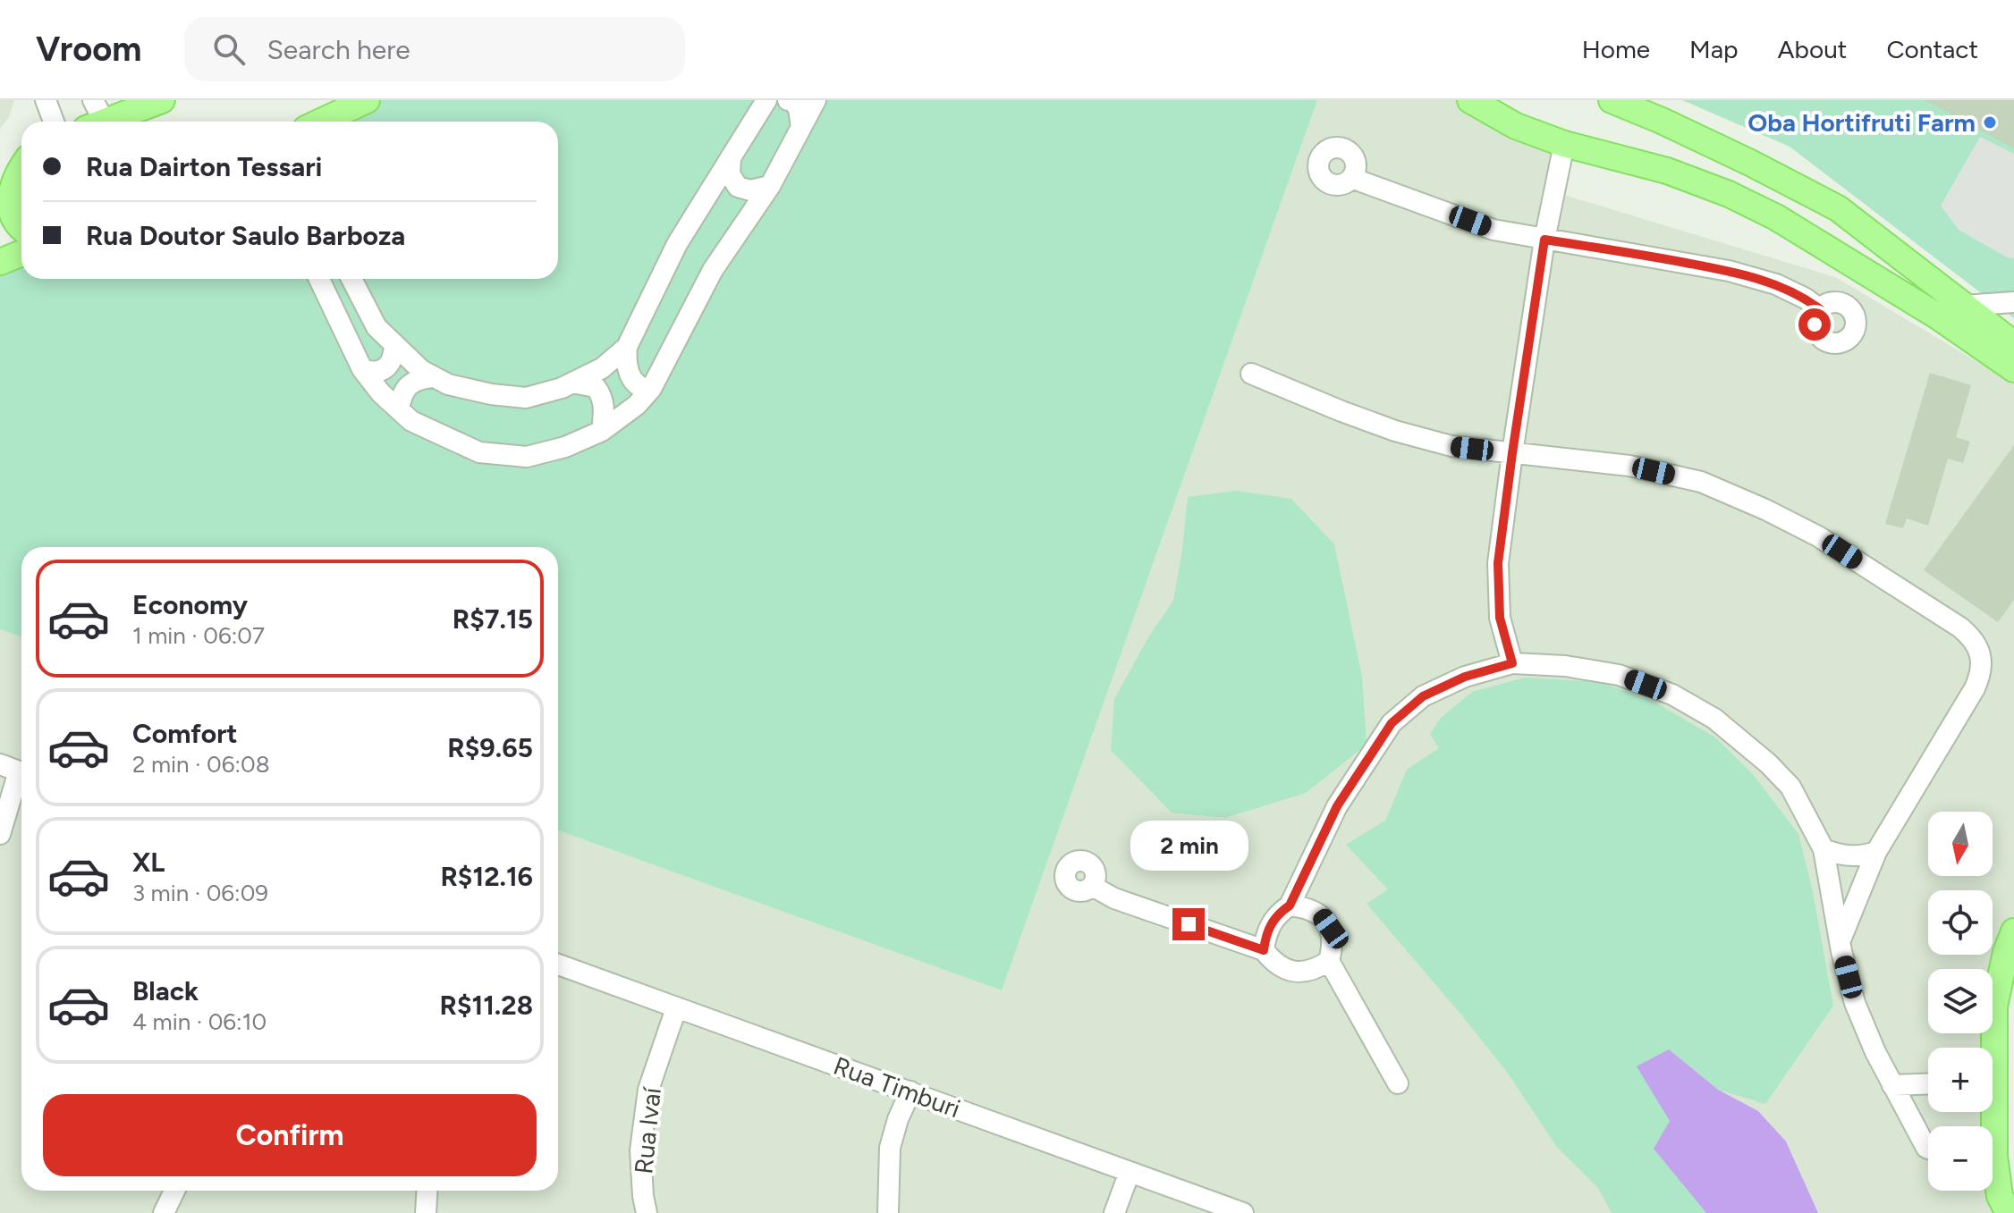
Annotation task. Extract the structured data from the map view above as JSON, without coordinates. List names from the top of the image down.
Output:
{
  "streets": {
    "street": ["Rua Timburi", "Rua Ivaí"]
  },
  "crossings": [
    ["Rua Timburi", "Rua Ivaí"]
  ],
  "places": ["Oba Hortifruti Farm"],
  "north": "bottom",
  "page": {
    "header": "Vroom",
    "search": "Search here",
    "nav": [
      "Home",
      "Map",
      "About",
      "Contact"
    ],
    "banner": ["Rua Dairton Tessari", "Rua Doutor Saulo Barboza"],
    "list": [
      {
        "name": "Economy",
        "note": "1 min · 06:07",
        "value": "R$7.15"
      },
      {
        "name": "Comfort",
        "note": "2 min · 06:08",
        "value": "R$9.65"
      },
      {
        "name": "XL",
        "note": "3 min · 06:09",
        "value": "R$12.16"
      },
      {
        "name": "Black",
        "note": "4 min · 06:10",
        "value": "R$11.28"
      }
    ],
    "map_buttons": ["+", "−"],
    "bubble": "2 min",
    "buttons": "Confirm"
  }
}
